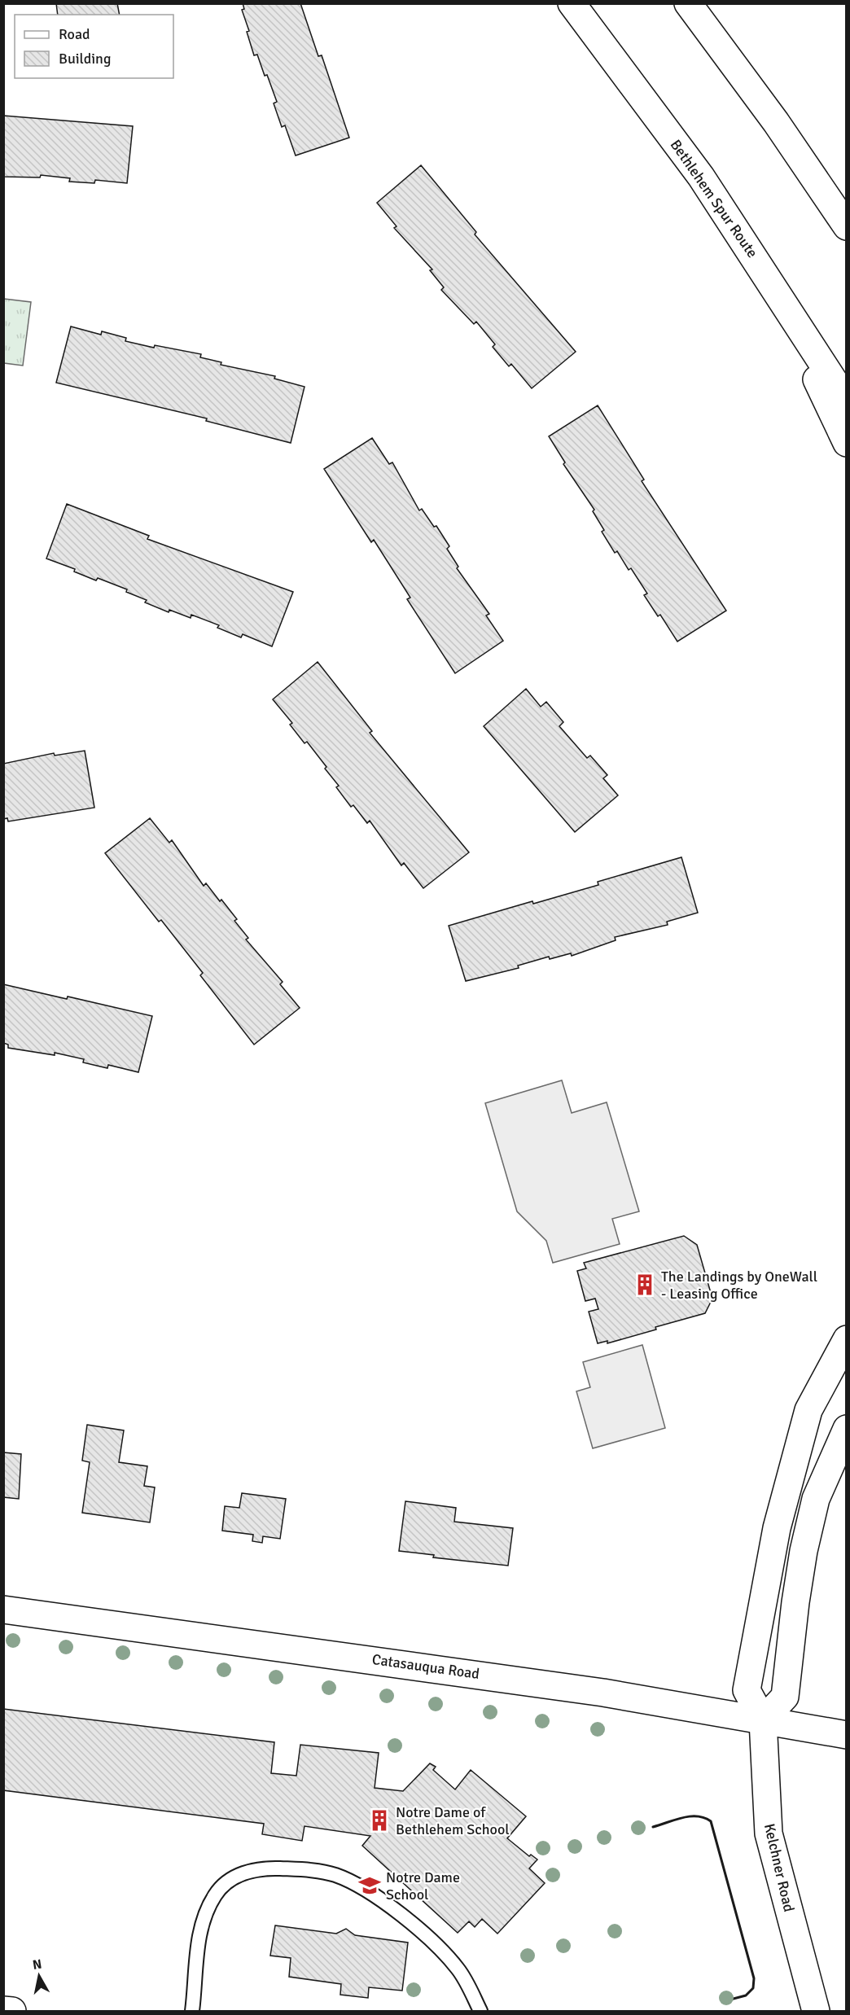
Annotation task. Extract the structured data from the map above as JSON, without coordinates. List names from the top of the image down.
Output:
{
  "streets": {
    "main road": ["Bethlehem Spur Route", "Catasauqua Road", "Kelchner Road"]
  },
  "crossings": [
    ["Catasauqua Road", "Kelchner Road"]
  ],
  "places": {
    "building": ["The Landings by OneWall - Leasing Office", "Notre Dame of Bethlehem School"],
    "school or university": ["Notre Dame School"]
  },
  "legend": ["Road", "Building"],
  "north": "top"
}
